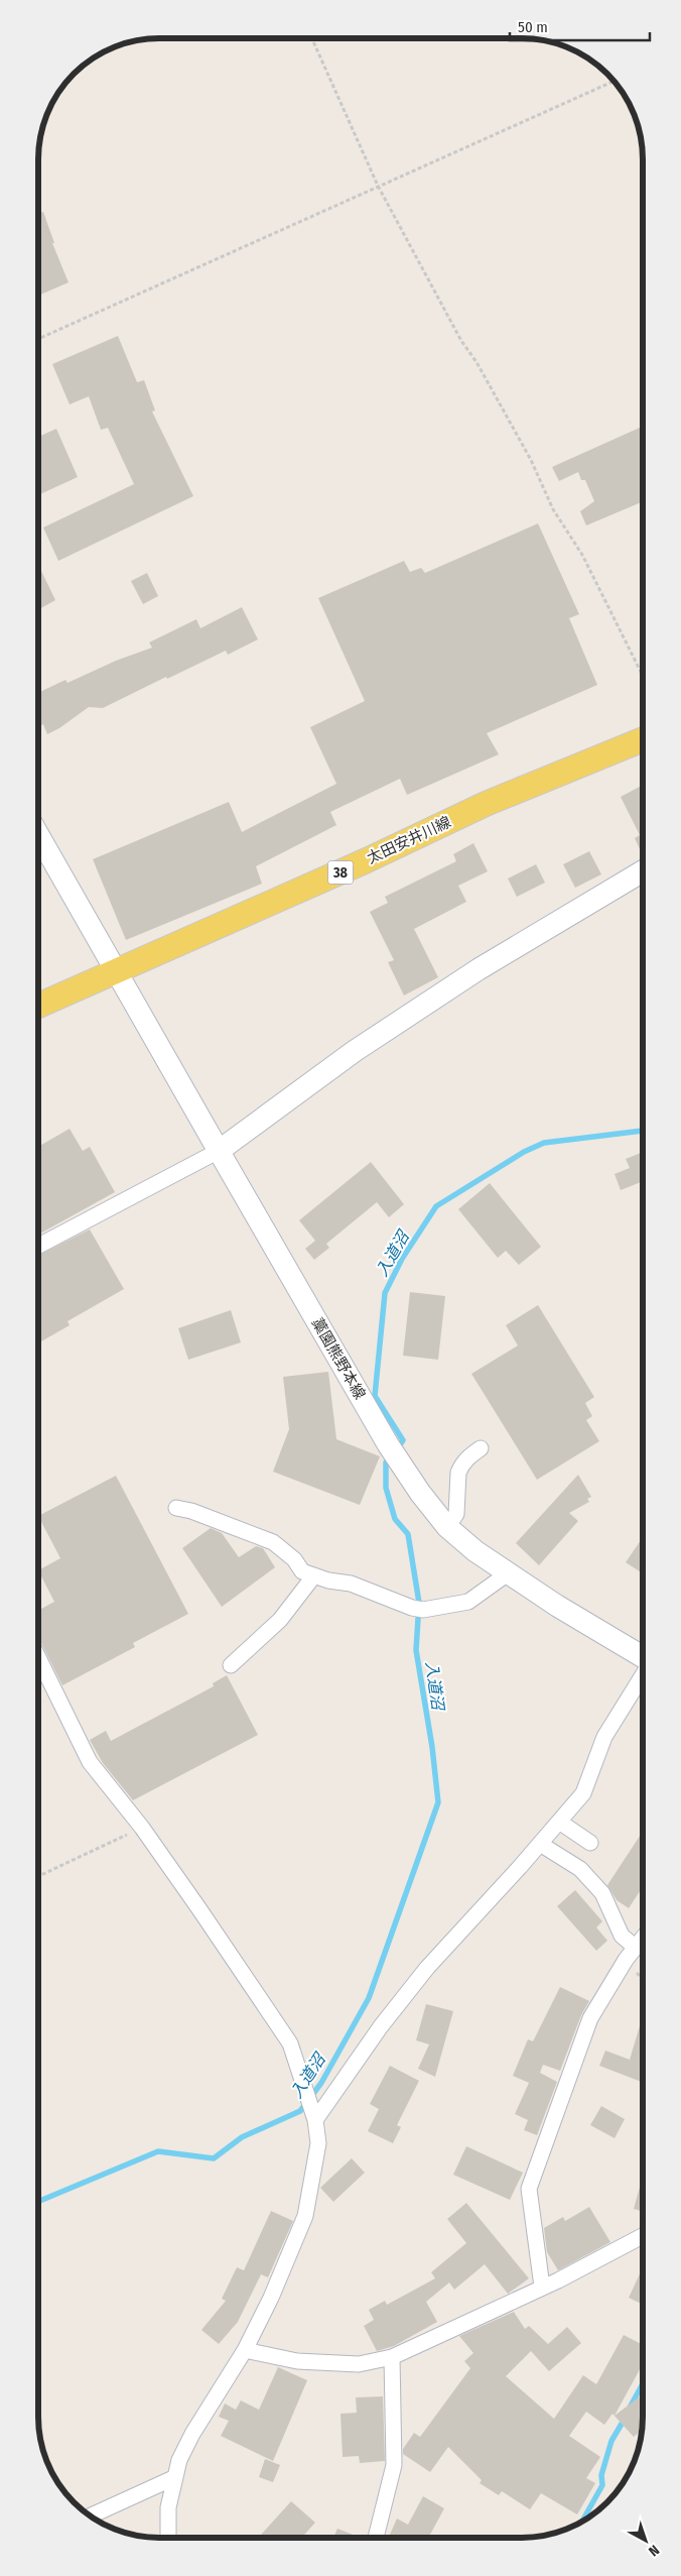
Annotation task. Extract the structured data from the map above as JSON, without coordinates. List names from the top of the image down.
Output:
{
  "streets": {
    "main road": ["太田安井川線", "38", "藁園熊野本線"]
  },
  "crossings": [
    ["太田安井川線", "藁園熊野本線"]
  ],
  "water": ["入道沼"],
  "scale_bar": "50 m",
  "north": "bottom right"
}
